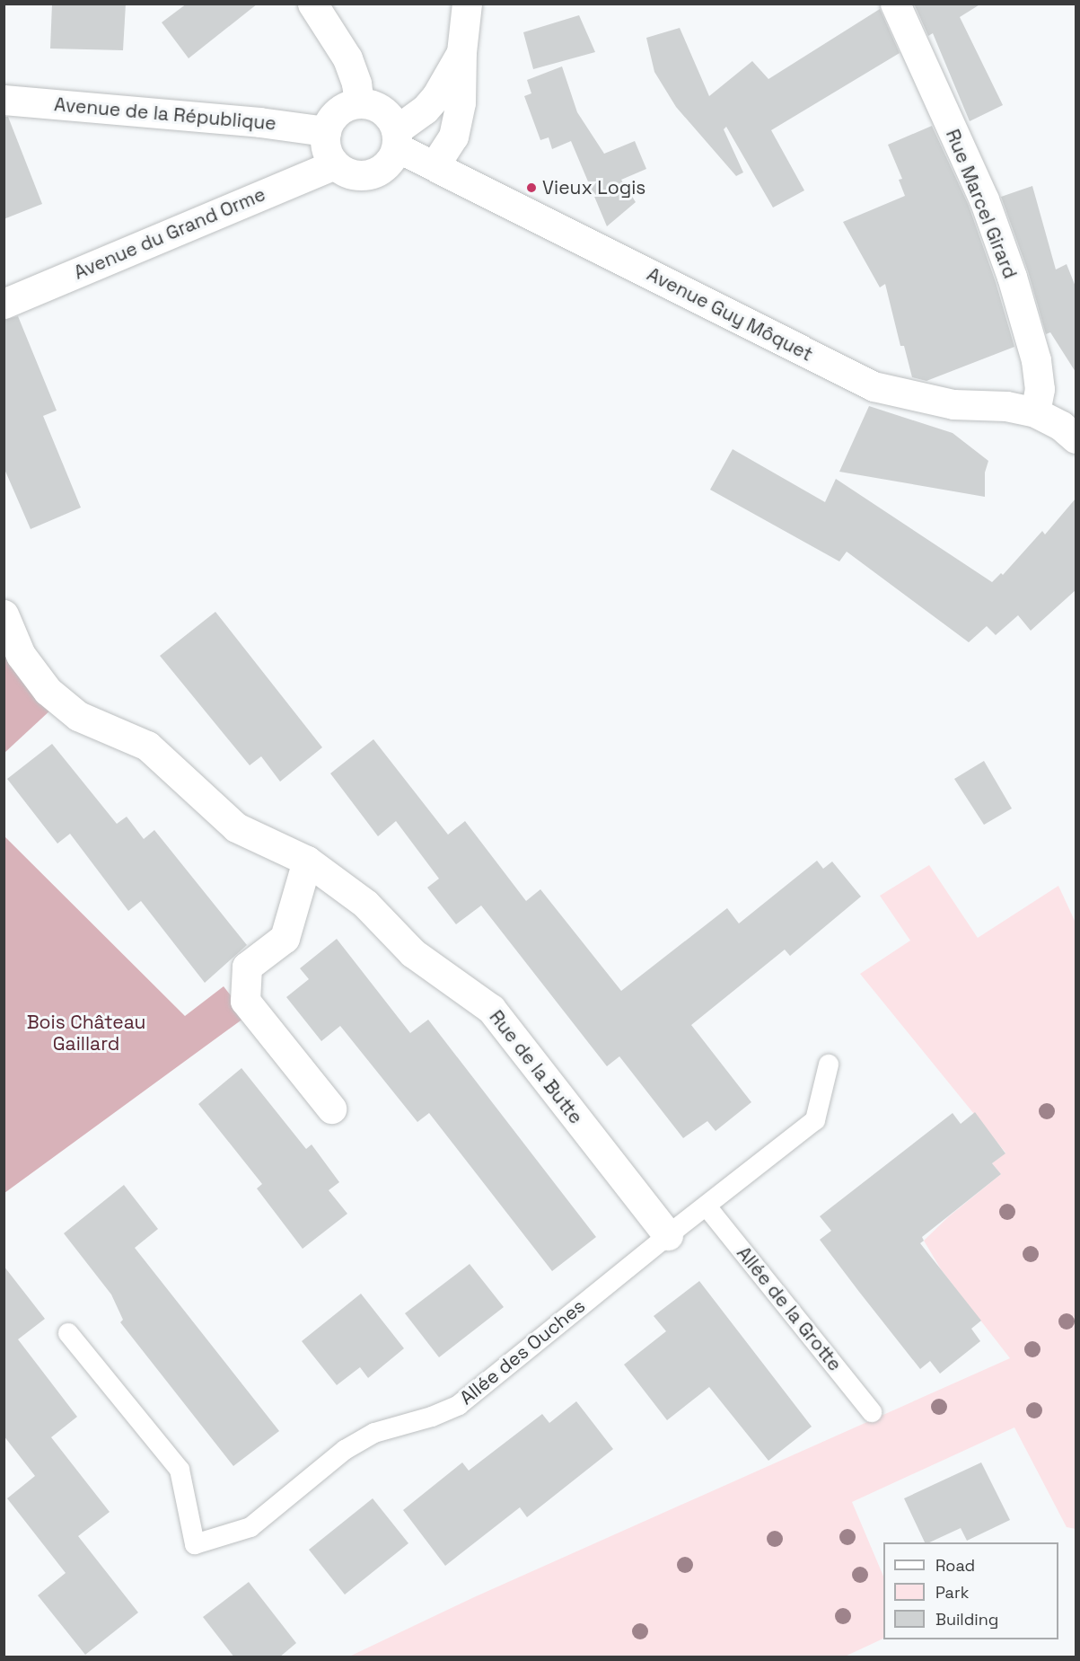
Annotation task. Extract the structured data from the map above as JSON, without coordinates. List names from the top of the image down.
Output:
{
  "streets": {
    "street": [
      "Avenue de la République",
      "Rue Marcel Girard",
      "Avenue du Grand Orme",
      "Avenue Guy Môquet",
      "Rue de la Butte"
    ],
    "lane": ["Allée de la Grotte", "Allée des Ouches"]
  },
  "crossings": [
    ["Avenue de la République", "Avenue du Grand Orme"],
    ["Avenue de la République", "Avenue Guy Môquet"],
    ["Rue Marcel Girard", "Avenue Guy Môquet"],
    ["Avenue du Grand Orme", "Avenue Guy Môquet"],
    ["Rue de la Butte", "Allée des Ouches"]
  ],
  "parks": ["Bois Château Gaillard"],
  "places": ["Vieux Logis"],
  "legend": ["Road", "Park", "Building"]
}
